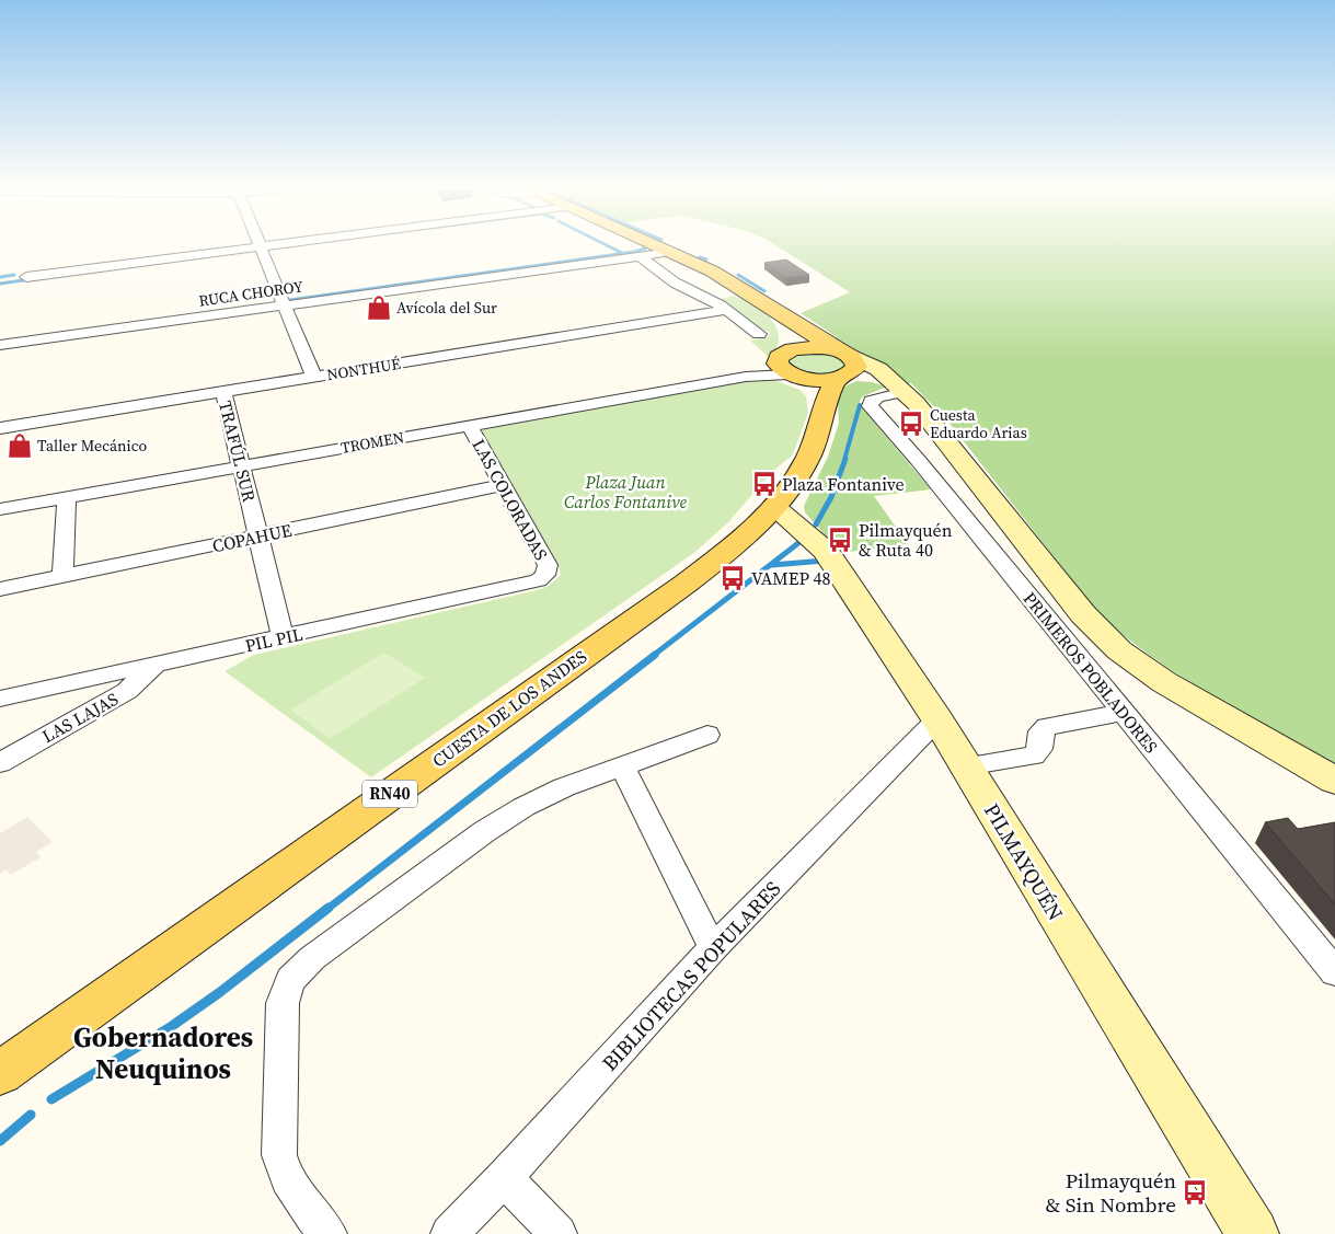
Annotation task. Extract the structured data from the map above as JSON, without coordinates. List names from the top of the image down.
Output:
{
  "streets": {
    "main road": ["CUESTA DE LOS ANDES", "RN40"],
    "street": [
      "RUCA CHOROY",
      "NONTHUÉ",
      "TROMEN",
      "TRAFÚL SUR",
      "LAS COLORADAS",
      "COPAHUE",
      "PIL PIL",
      "PRIMEROS POBLADORES",
      "LAS LAJAS",
      "PILMAYQUÉN",
      "BIBLIOTECAS POPULARES"
    ]
  },
  "crossings": [
    ["NONTHUÉ", "TRAFÚL SUR"],
    ["TROMEN", "TRAFÚL SUR"],
    ["TROMEN", "LAS COLORADAS"],
    ["TRAFÚL SUR", "COPAHUE"],
    ["TRAFÚL SUR", "PIL PIL"],
    ["LAS COLORADAS", "COPAHUE"],
    ["LAS COLORADAS", "PIL PIL"],
    ["PIL PIL", "LAS LAJAS"],
    ["CUESTA DE LOS ANDES", "RN40"],
    ["CUESTA DE LOS ANDES", "PILMAYQUÉN"],
    ["PILMAYQUÉN", "BIBLIOTECAS POPULARES"]
  ],
  "districts": ["Gobernadores Neuquinos"],
  "parks": ["Plaza Juan Carlos Fontanive"],
  "places": {
    "shop": ["Avícola del Sur", "Taller Mecánico"],
    "bus stop": [
      "Cuesta Eduardo Arias",
      "Plaza Fontanive",
      "Pilmayquén & Ruta 40",
      "VAMEP 48",
      "Pilmayquén & Sin Nombre"
    ]
  }
}
